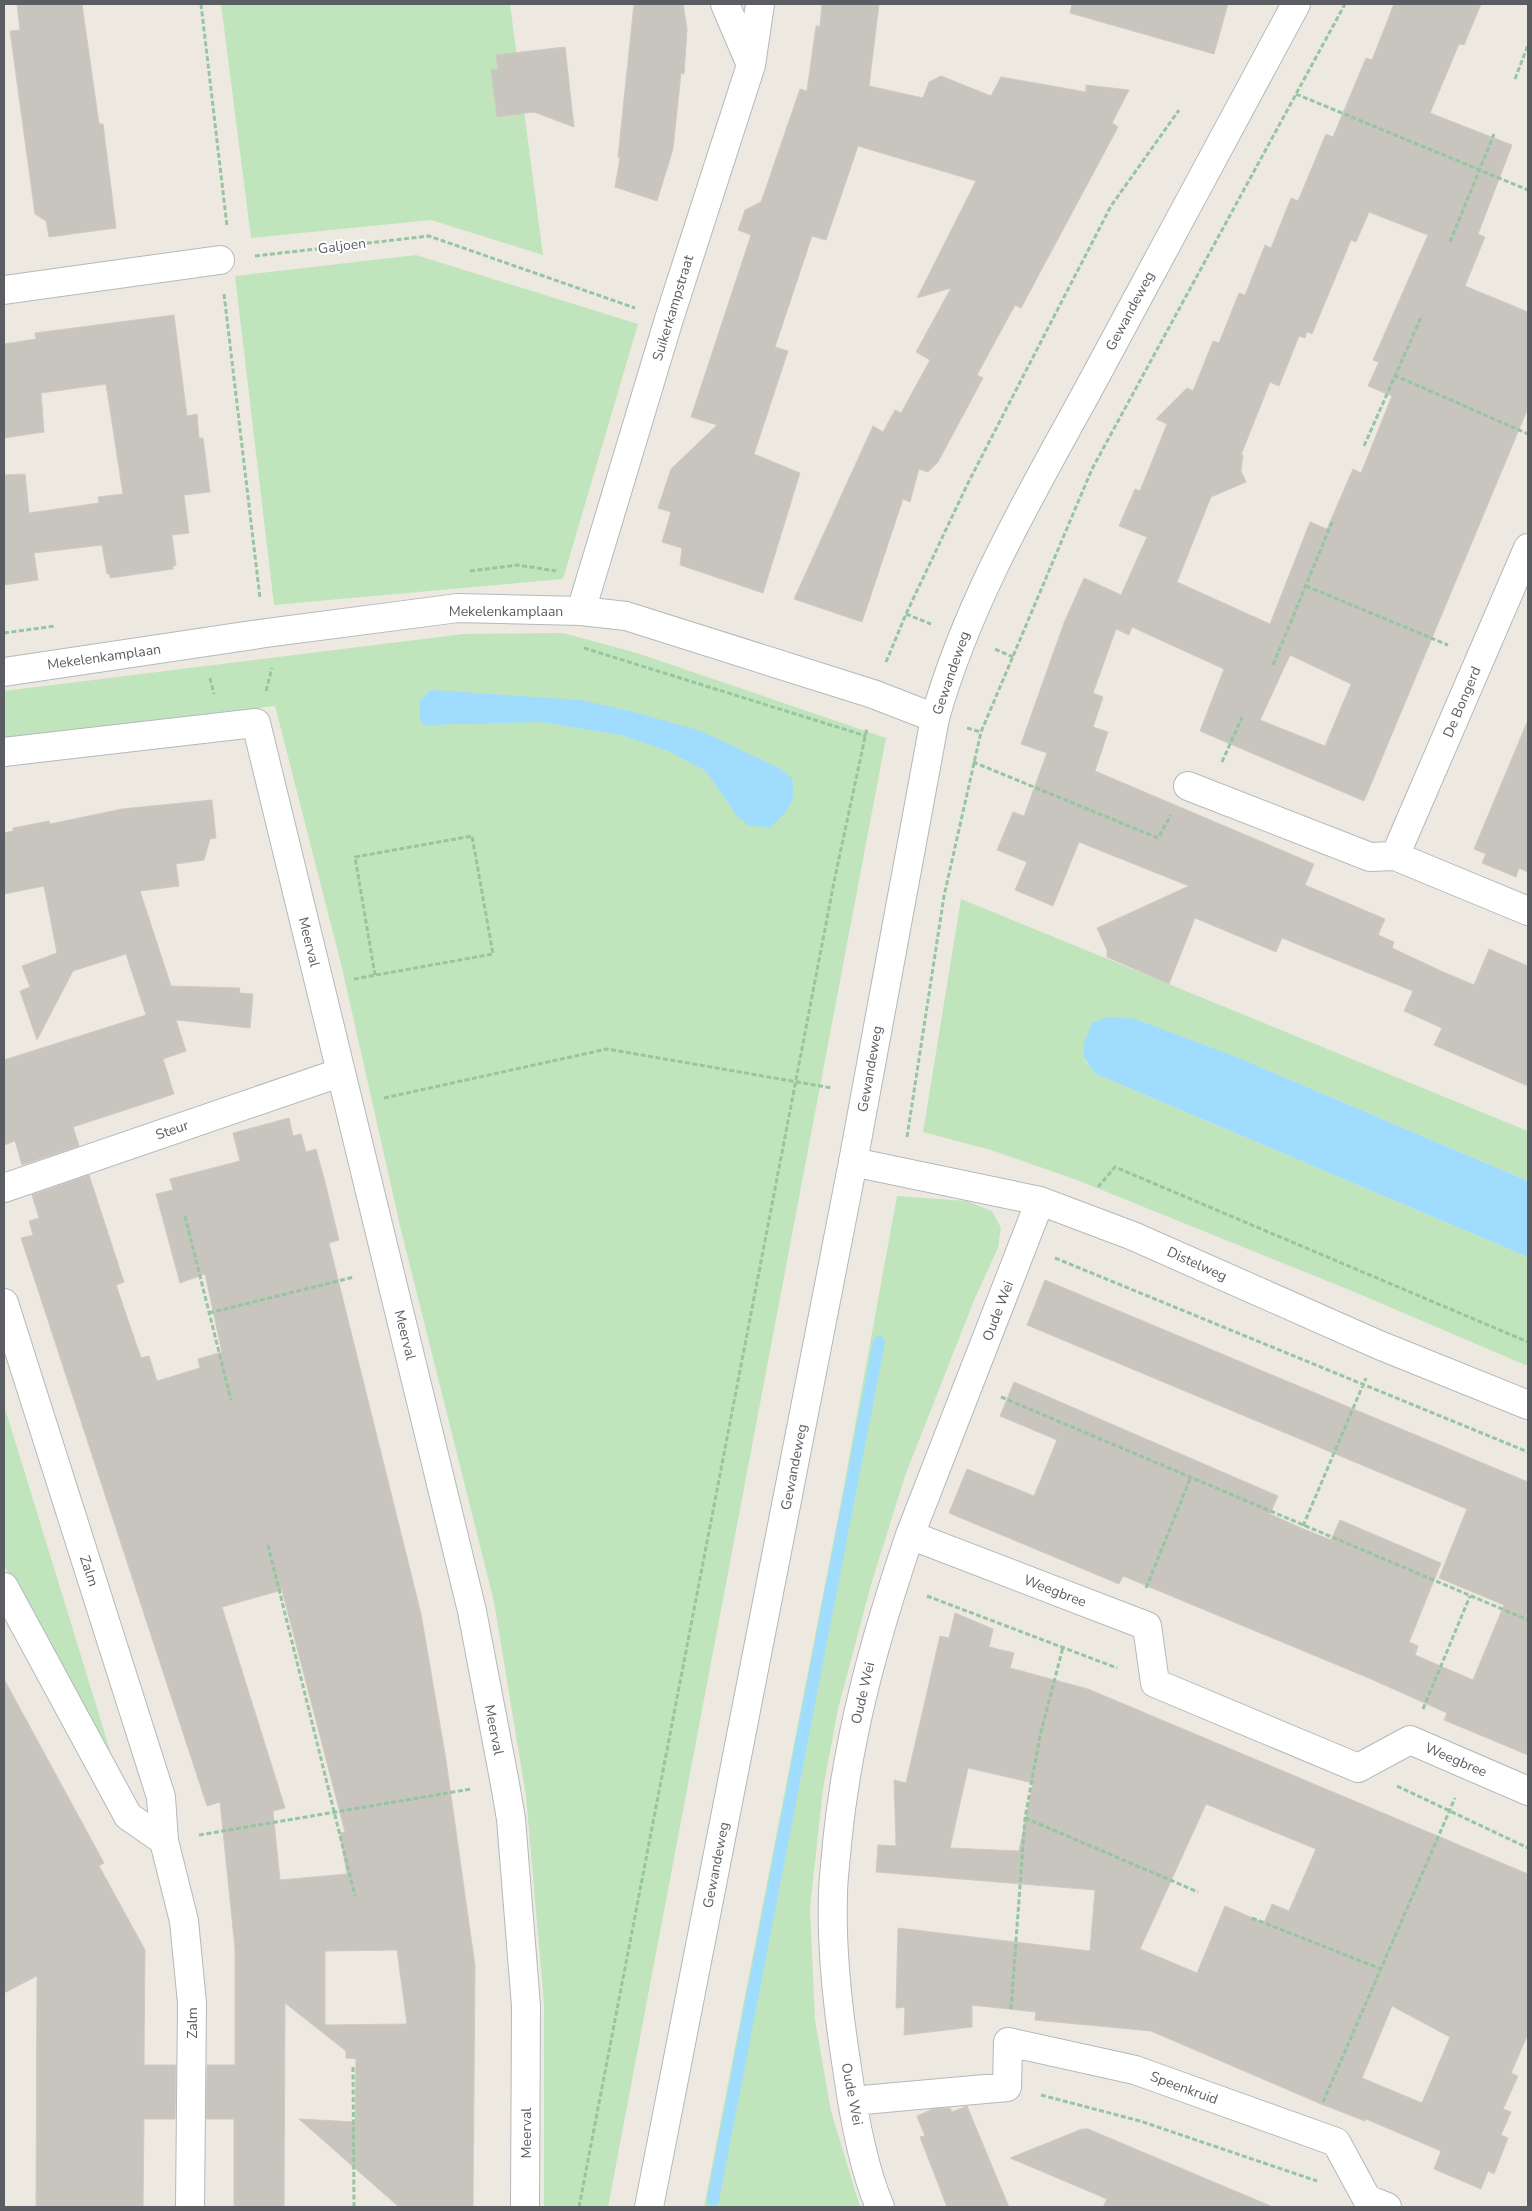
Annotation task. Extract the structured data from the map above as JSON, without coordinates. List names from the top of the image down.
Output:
{
  "streets": {
    "street": [
      "Suikerkampstraat",
      "Gewandeweg",
      "Mekelenkamplaan",
      "De Bongerd",
      "Meerval",
      "Steur",
      "Distelweg",
      "Oude Wei",
      "Zalm",
      "Weegbree",
      "Speenkruid"
    ],
    "path": ["Galjoen"]
  },
  "crossings": [
    ["Galjoen", "Suikerkampstraat"],
    ["Suikerkampstraat", "Mekelenkamplaan"],
    ["Gewandeweg", "Mekelenkamplaan"],
    ["Gewandeweg", "Distelweg"],
    ["Meerval", "Steur"],
    ["Distelweg", "Oude Wei"],
    ["Oude Wei", "Weegbree"]
  ]
}
